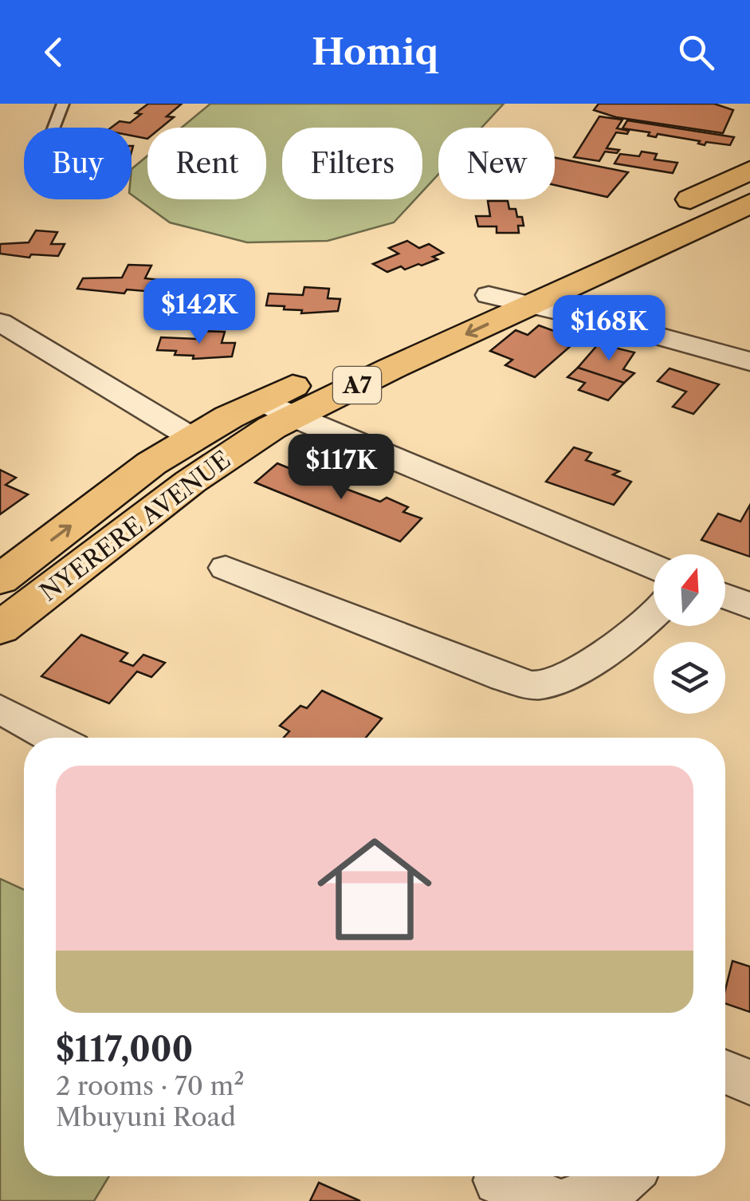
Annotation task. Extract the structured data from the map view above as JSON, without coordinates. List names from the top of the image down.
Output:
{
  "streets": {
    "highway": ["A7", "NYERERE AVENUE"]
  },
  "north": "top",
  "page": {
    "header": "Homiq",
    "chip": [
      "Buy",
      "Rent",
      "Filters",
      "New"
    ],
    "price": ["$142K", "$168K", "$117K"],
    "list": [
      {
        "name": "$117,000",
        "note": "2 rooms · 70 m² · Mbuyuni Road"
      }
    ]
  }
}
